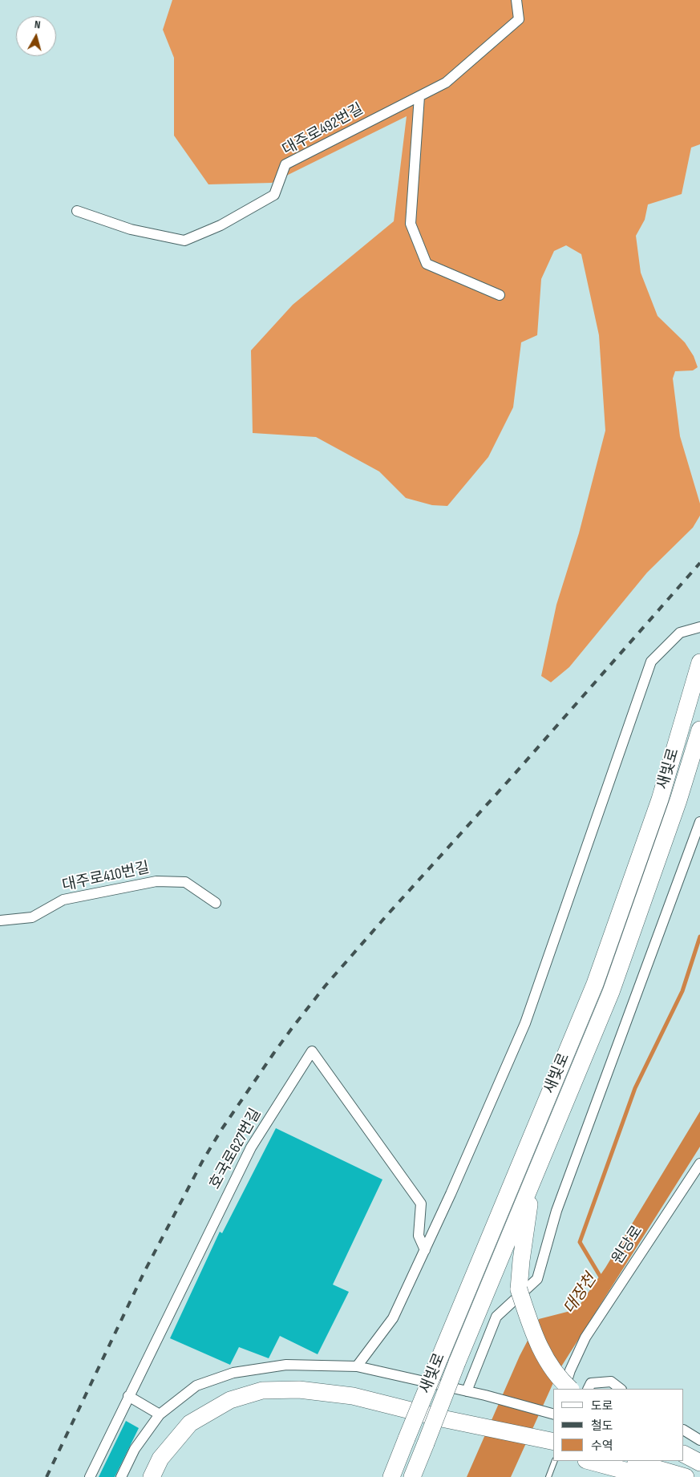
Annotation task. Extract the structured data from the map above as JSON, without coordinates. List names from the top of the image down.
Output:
{
  "streets": {
    "highway": ["새빛로"],
    "street": [
      "대주로492번길",
      "대주로410번길",
      "호국로627번길",
      "원당로"
    ]
  },
  "water": ["대장천"],
  "legend": ["도로", "철도", "수역"],
  "north": "top"
}
